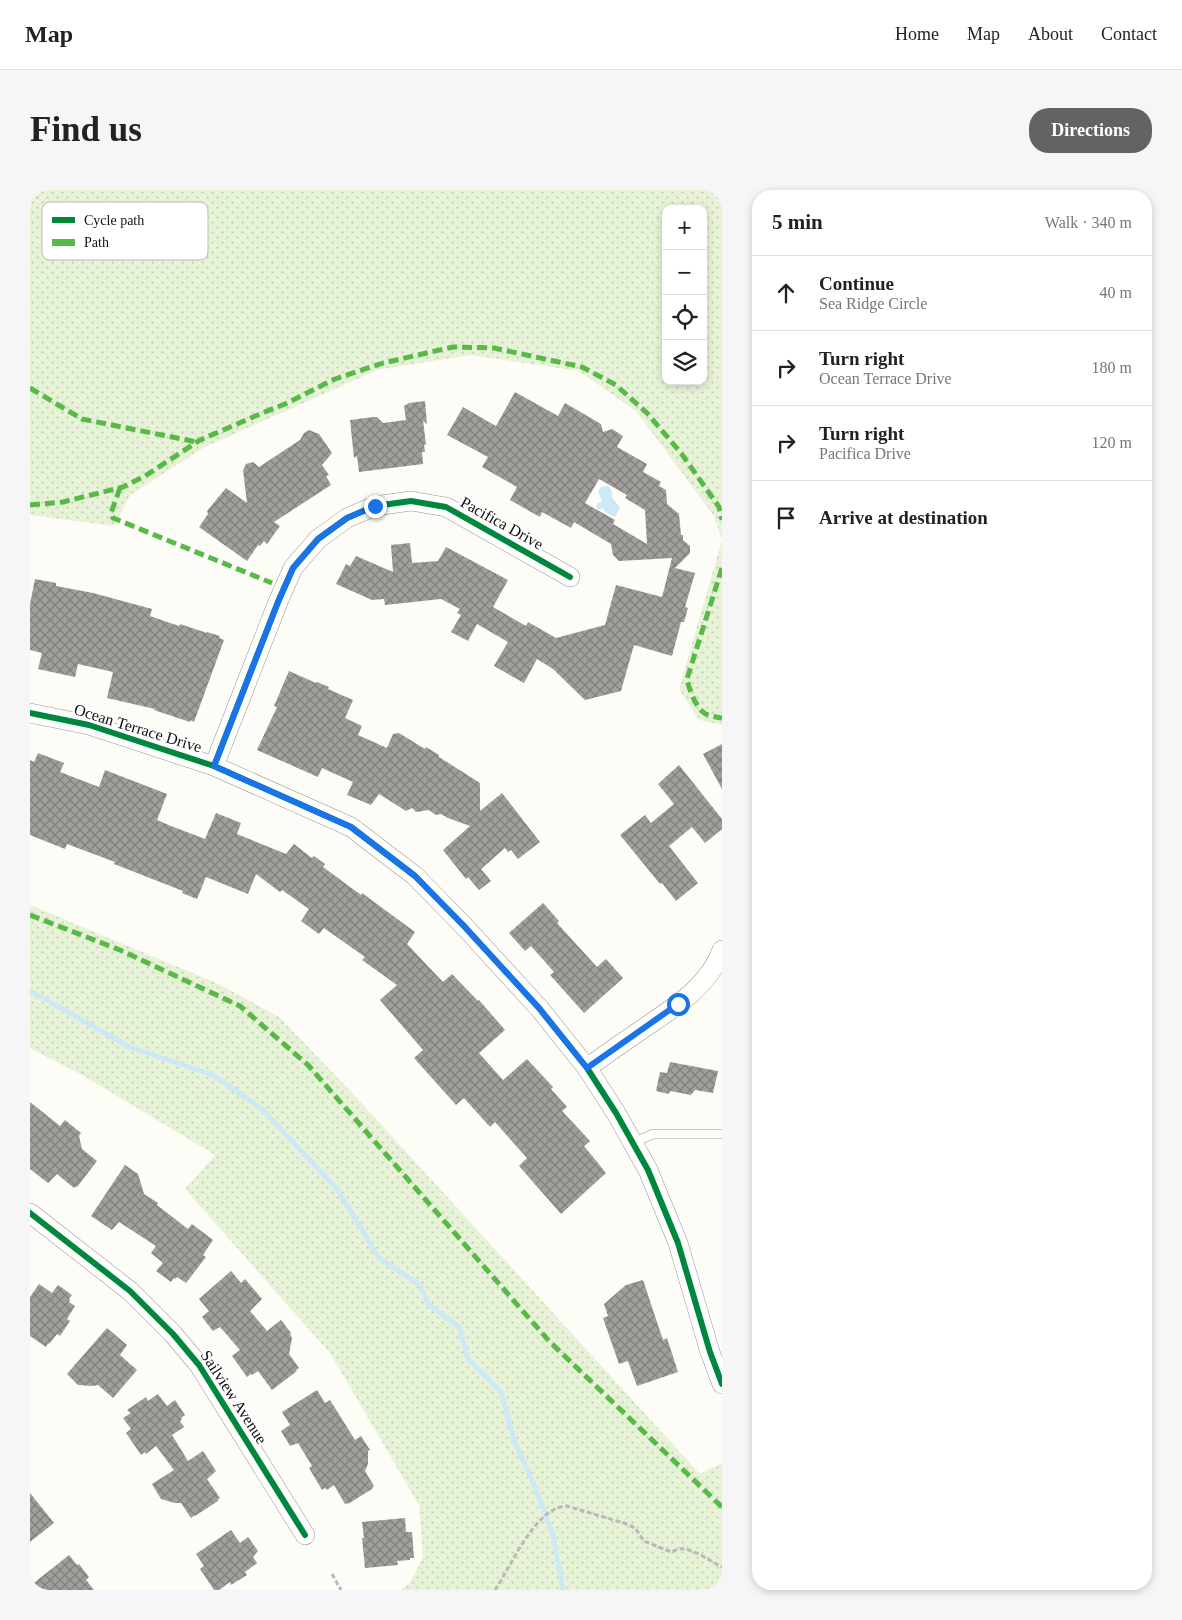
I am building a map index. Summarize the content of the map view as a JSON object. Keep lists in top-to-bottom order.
{
  "streets": {
    "street": ["Pacifica Drive", "Ocean Terrace Drive", "Sailview Avenue"]
  },
  "crossings": [
    ["Pacifica Drive", "Ocean Terrace Drive"]
  ],
  "legend": ["Cycle path", "Path"],
  "page": {
    "header": "Map",
    "nav": [
      "Home",
      "Map",
      "About",
      "Contact"
    ],
    "buttons": "Directions",
    "title": "Find us",
    "heading": ["5 min", "Walk · 340 m"],
    "map_buttons": ["+", "−"],
    "list": [
      ["Continue", "Sea Ridge Circle", "40 m"],
      ["Turn right", "Ocean Terrace Drive", "180 m"],
      ["Turn right", "Pacifica Drive", "120 m"],
      "Arrive at destination"
    ]
  }
}
